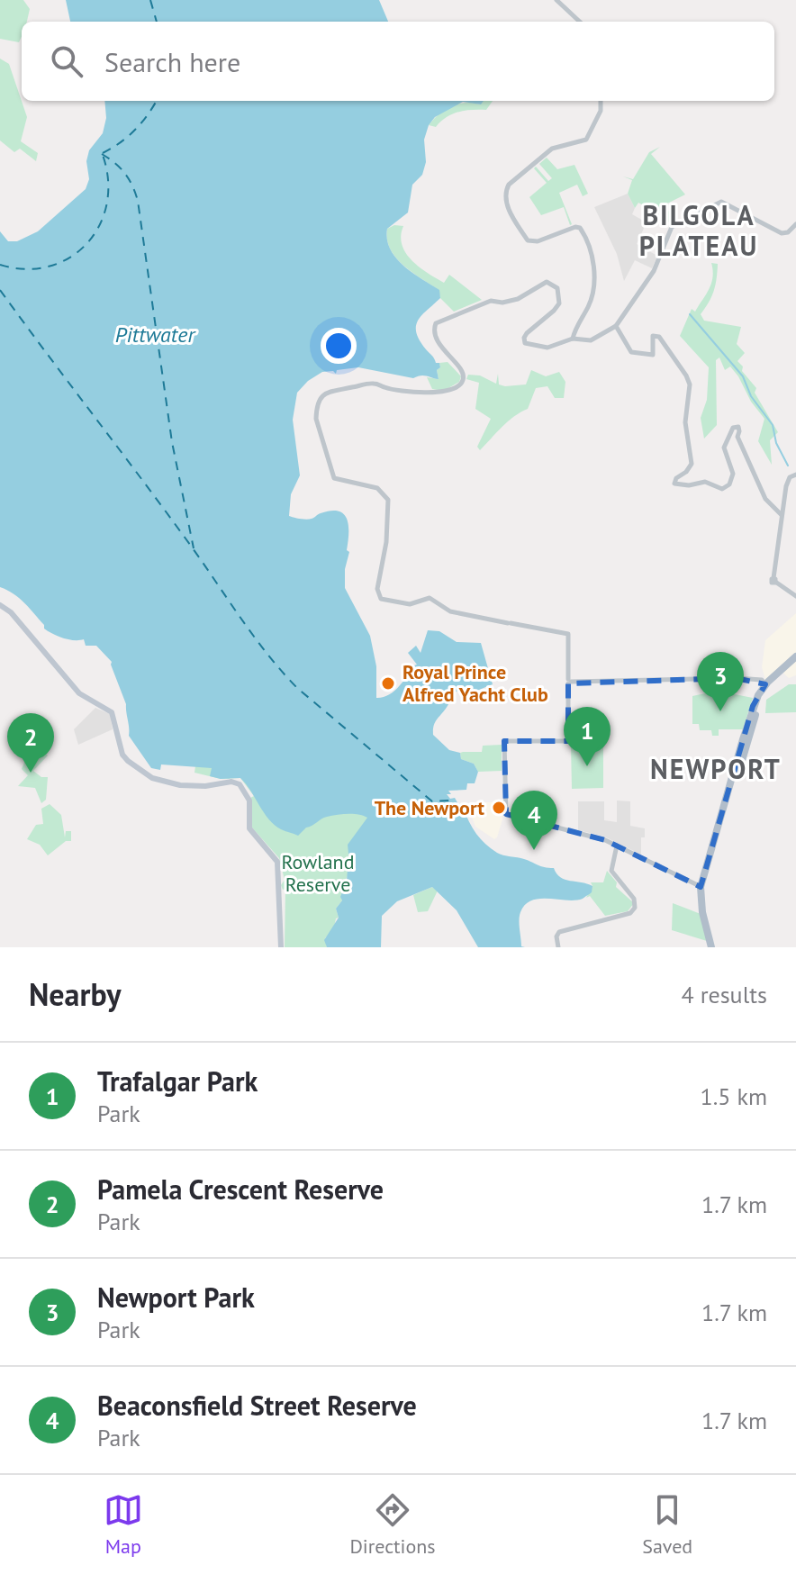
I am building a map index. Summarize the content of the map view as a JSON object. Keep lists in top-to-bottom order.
{
  "districts": ["BILGOLA PLATEAU", "NEWPORT"],
  "water": ["Pittwater"],
  "parks": ["Rowland Reserve"],
  "places": ["Royal Prince Alfred Yacht Club", "The Newport"],
  "page": {
    "search": "Search here",
    "pins": [
      "3",
      "1",
      "2",
      "4"
    ],
    "heading": ["Nearby", "4 results"],
    "list": [
      {
        "mark": "1",
        "name": "Trafalgar Park",
        "note": "Park",
        "value": "1.5 km"
      },
      {
        "mark": "2",
        "name": "Pamela Crescent Reserve",
        "note": "Park",
        "value": "1.7 km"
      },
      {
        "mark": "3",
        "name": "Newport Park",
        "note": "Park",
        "value": "1.7 km"
      },
      {
        "mark": "4",
        "name": "Beaconsfield Street Reserve",
        "note": "Park",
        "value": "1.7 km"
      }
    ],
    "nav": ["Map", "Directions", "Saved"]
  }
}
